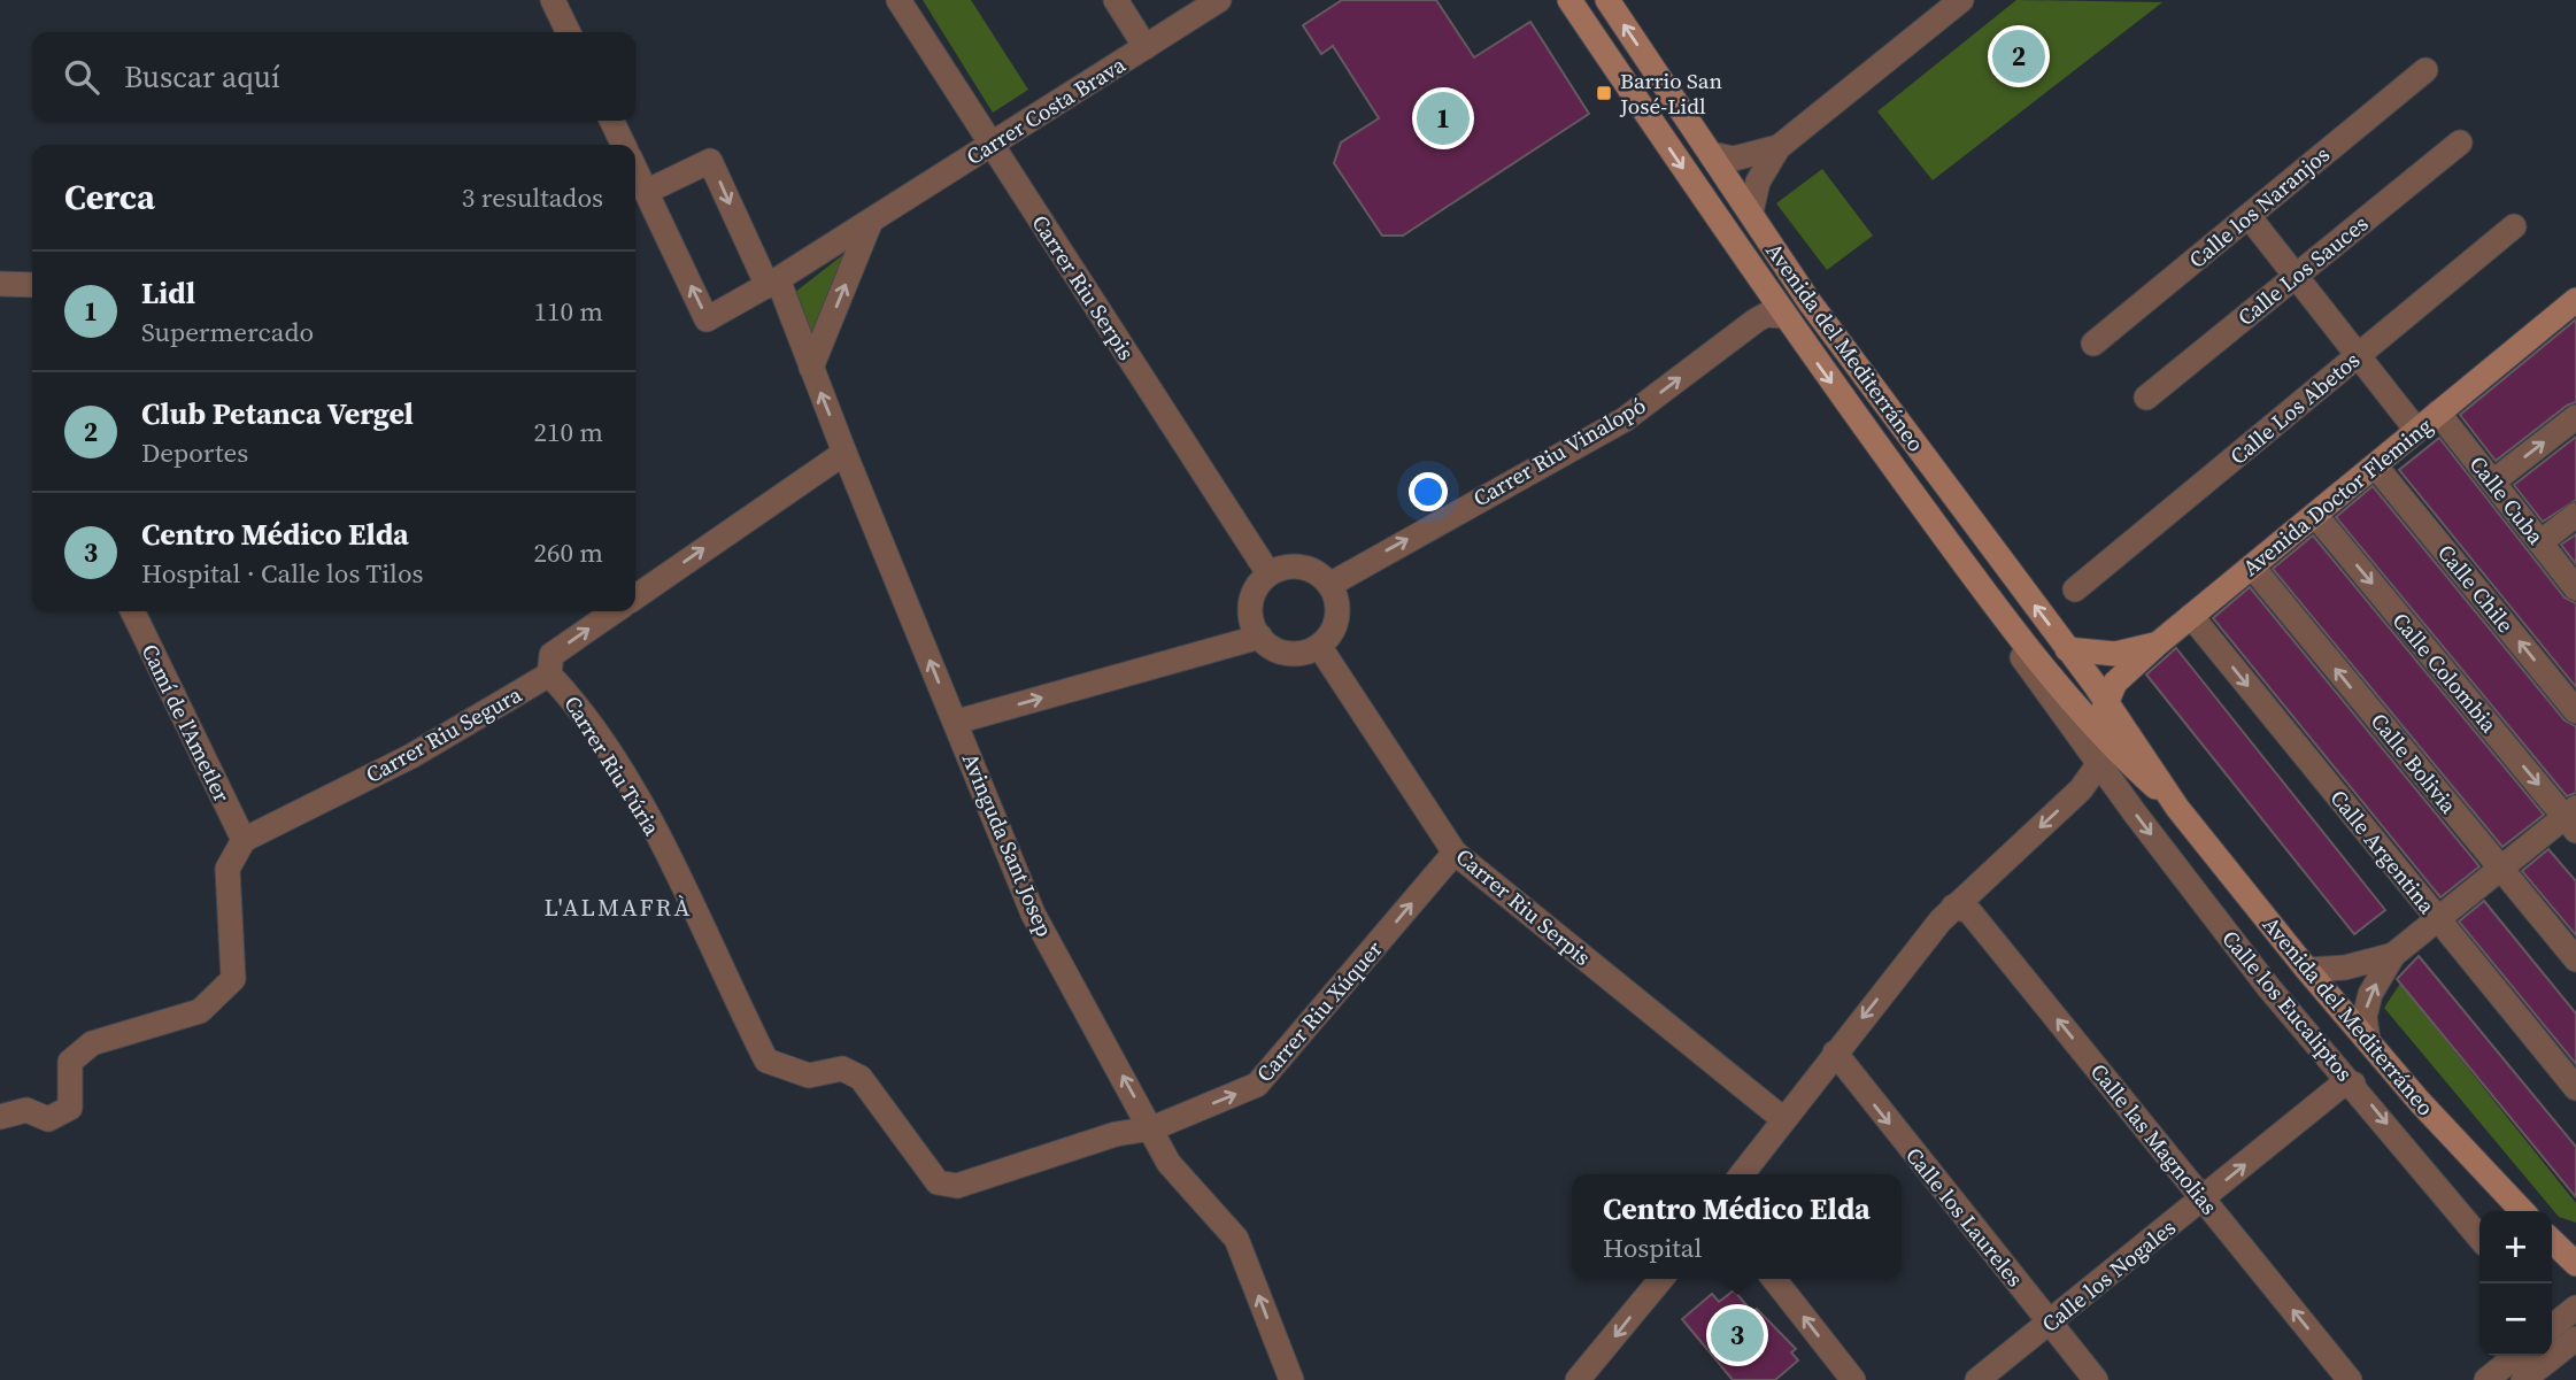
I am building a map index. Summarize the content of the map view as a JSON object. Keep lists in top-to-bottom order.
{
  "streets": {
    "street": [
      "Carrer Costa Brava",
      "Calle los Naranjos",
      "Calle Los Sauces",
      "Carrer Riu Serpis",
      "Avenida del Mediterráneo",
      "Calle Los Abetos",
      "Carrer Riu Vinalopó",
      "Avenida Doctor Fleming",
      "Calle Cuba",
      "Calle Chile",
      "Calle Colombia",
      "Camí de l'Ametler",
      "Carrer Riu Segura",
      "Calle Bolivia",
      "Carrer Riu Túria",
      "Avinguda Sant Josep",
      "Calle Argentina",
      "Calle los Eucaliptos",
      "Carrer Riu Xúquer",
      "Calle las Magnolias",
      "Calle los Laureles",
      "Calle los Nogales"
    ]
  },
  "crossings": [
    ["Carrer Costa Brava", "Carrer Riu Serpis"],
    ["Carrer Costa Brava", "Avinguda Sant Josep"],
    ["Carrer Riu Serpis", "Carrer Riu Vinalopó"],
    ["Carrer Riu Serpis", "Carrer Riu Xúquer"],
    ["Avenida del Mediterráneo", "Carrer Riu Vinalopó"],
    ["Avenida del Mediterráneo", "Avenida Doctor Fleming"],
    ["Avenida del Mediterráneo", "Calle los Eucaliptos"],
    ["Avenida Doctor Fleming", "Calle Cuba"],
    ["Avenida Doctor Fleming", "Calle Chile"],
    ["Avenida Doctor Fleming", "Calle Colombia"],
    ["Avenida Doctor Fleming", "Calle Bolivia"],
    ["Avenida Doctor Fleming", "Calle Argentina"],
    ["Camí de l'Ametler", "Carrer Riu Segura"],
    ["Carrer Riu Segura", "Carrer Riu Túria"],
    ["Carrer Riu Túria", "Avinguda Sant Josep"],
    ["Carrer Riu Túria", "Carrer Riu Xúquer"],
    ["Avinguda Sant Josep", "Carrer Riu Xúquer"],
    ["Calle los Eucaliptos", "Calle los Nogales"],
    ["Calle las Magnolias", "Calle los Nogales"],
    ["Calle los Laureles", "Calle los Nogales"]
  ],
  "one_way": [
    "Carrer Riu Vinalopó",
    "Calle Chile",
    "Calle Colombia",
    "Calle Bolivia",
    "Calle Argentina",
    "Calle los Eucaliptos",
    "Carrer Riu Xúquer",
    "Calle las Magnolias",
    "Calle los Nogales"
  ],
  "districts": ["L'ALMAFRÀ"],
  "places": {
    "transit": ["Barrio San José-Lidl"]
  },
  "page": {
    "pins": ["2", "1", "3"],
    "search": "Buscar aquí",
    "heading": ["Cerca", "3 resultados"],
    "list": [
      {
        "mark": "1",
        "name": "Lidl",
        "note": "Supermercado",
        "value": "110 m"
      },
      {
        "mark": "2",
        "name": "Club Petanca Vergel",
        "note": "Deportes",
        "value": "210 m"
      },
      {
        "mark": "3",
        "name": "Centro Médico Elda",
        "note": "Hospital · Calle los Tilos",
        "value": "260 m"
      }
    ],
    "popup": ["Centro Médico Elda", "Hospital"],
    "map_buttons": ["+", "−"]
  }
}
